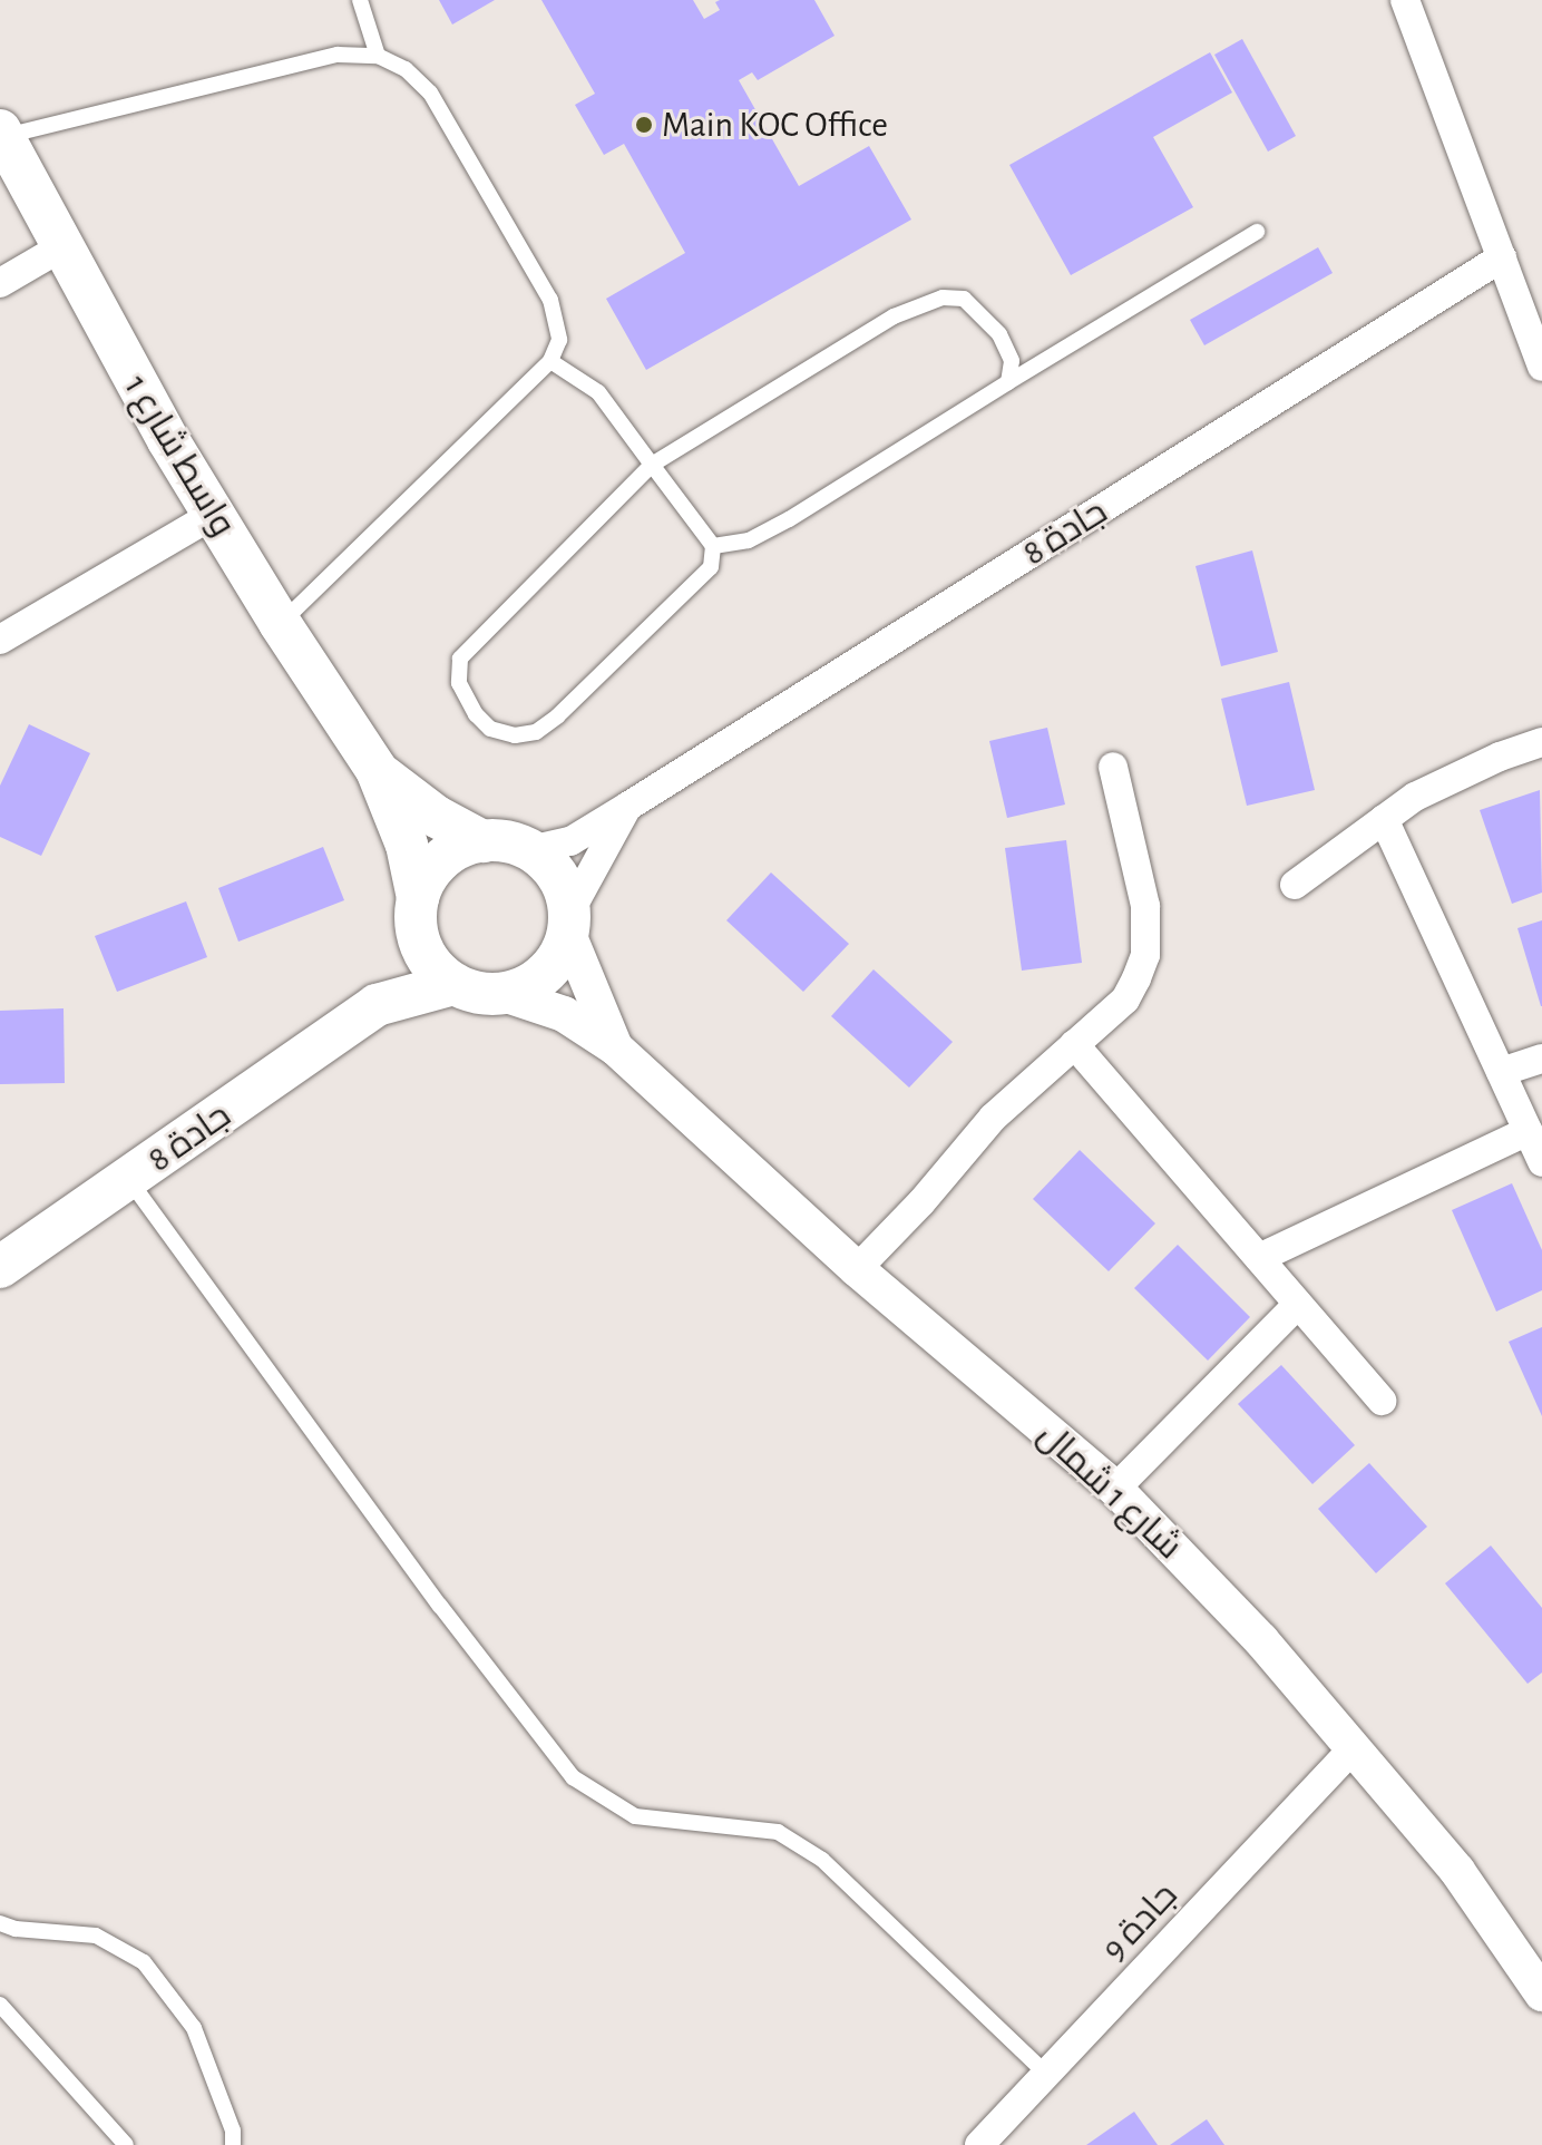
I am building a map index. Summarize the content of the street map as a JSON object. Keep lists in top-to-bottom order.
{
  "streets": {
    "main road": ["واسط شارع 1", "جادة 8"],
    "street": ["شارع 1 شمال", "جادة 9"]
  },
  "crossings": [
    ["واسط شارع 1", "جادة 8"],
    ["واسط شارع 1", "شارع 1 شمال"],
    ["جادة 8", "شارع 1 شمال"],
    ["شارع 1 شمال", "جادة 9"]
  ],
  "places": ["Main KOC Office"]
}
